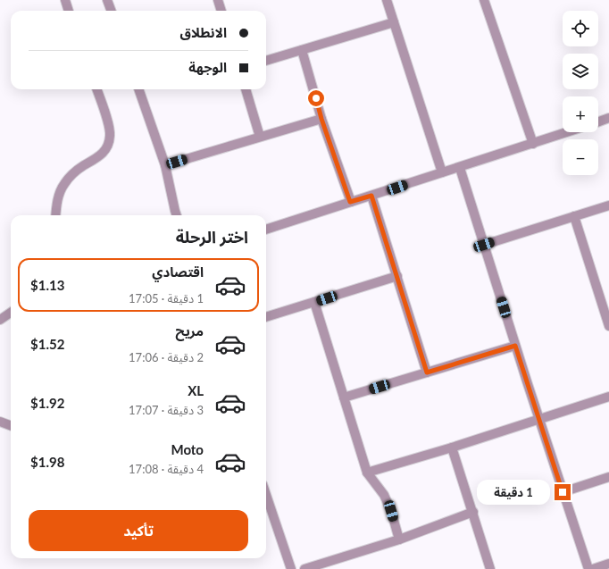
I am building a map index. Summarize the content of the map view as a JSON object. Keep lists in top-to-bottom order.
{
  "page": {
    "map_buttons": ["+", "−"],
    "banner": ["الانطلاق", "الوجهة"],
    "heading": "اختر الرحلة",
    "list": [
      {
        "name": "اقتصادي",
        "note": "1 دقيقة · 17:05",
        "value": "$1.13"
      },
      {
        "name": "مريح",
        "note": "2 دقيقة · 17:06",
        "value": "$1.52"
      },
      {
        "name": "XL",
        "note": "3 دقيقة · 17:07",
        "value": "$1.92"
      },
      {
        "name": "Moto",
        "note": "4 دقيقة · 17:08",
        "value": "$1.98"
      }
    ],
    "bubble": "1 دقيقة",
    "buttons": "تأكيد"
  }
}
